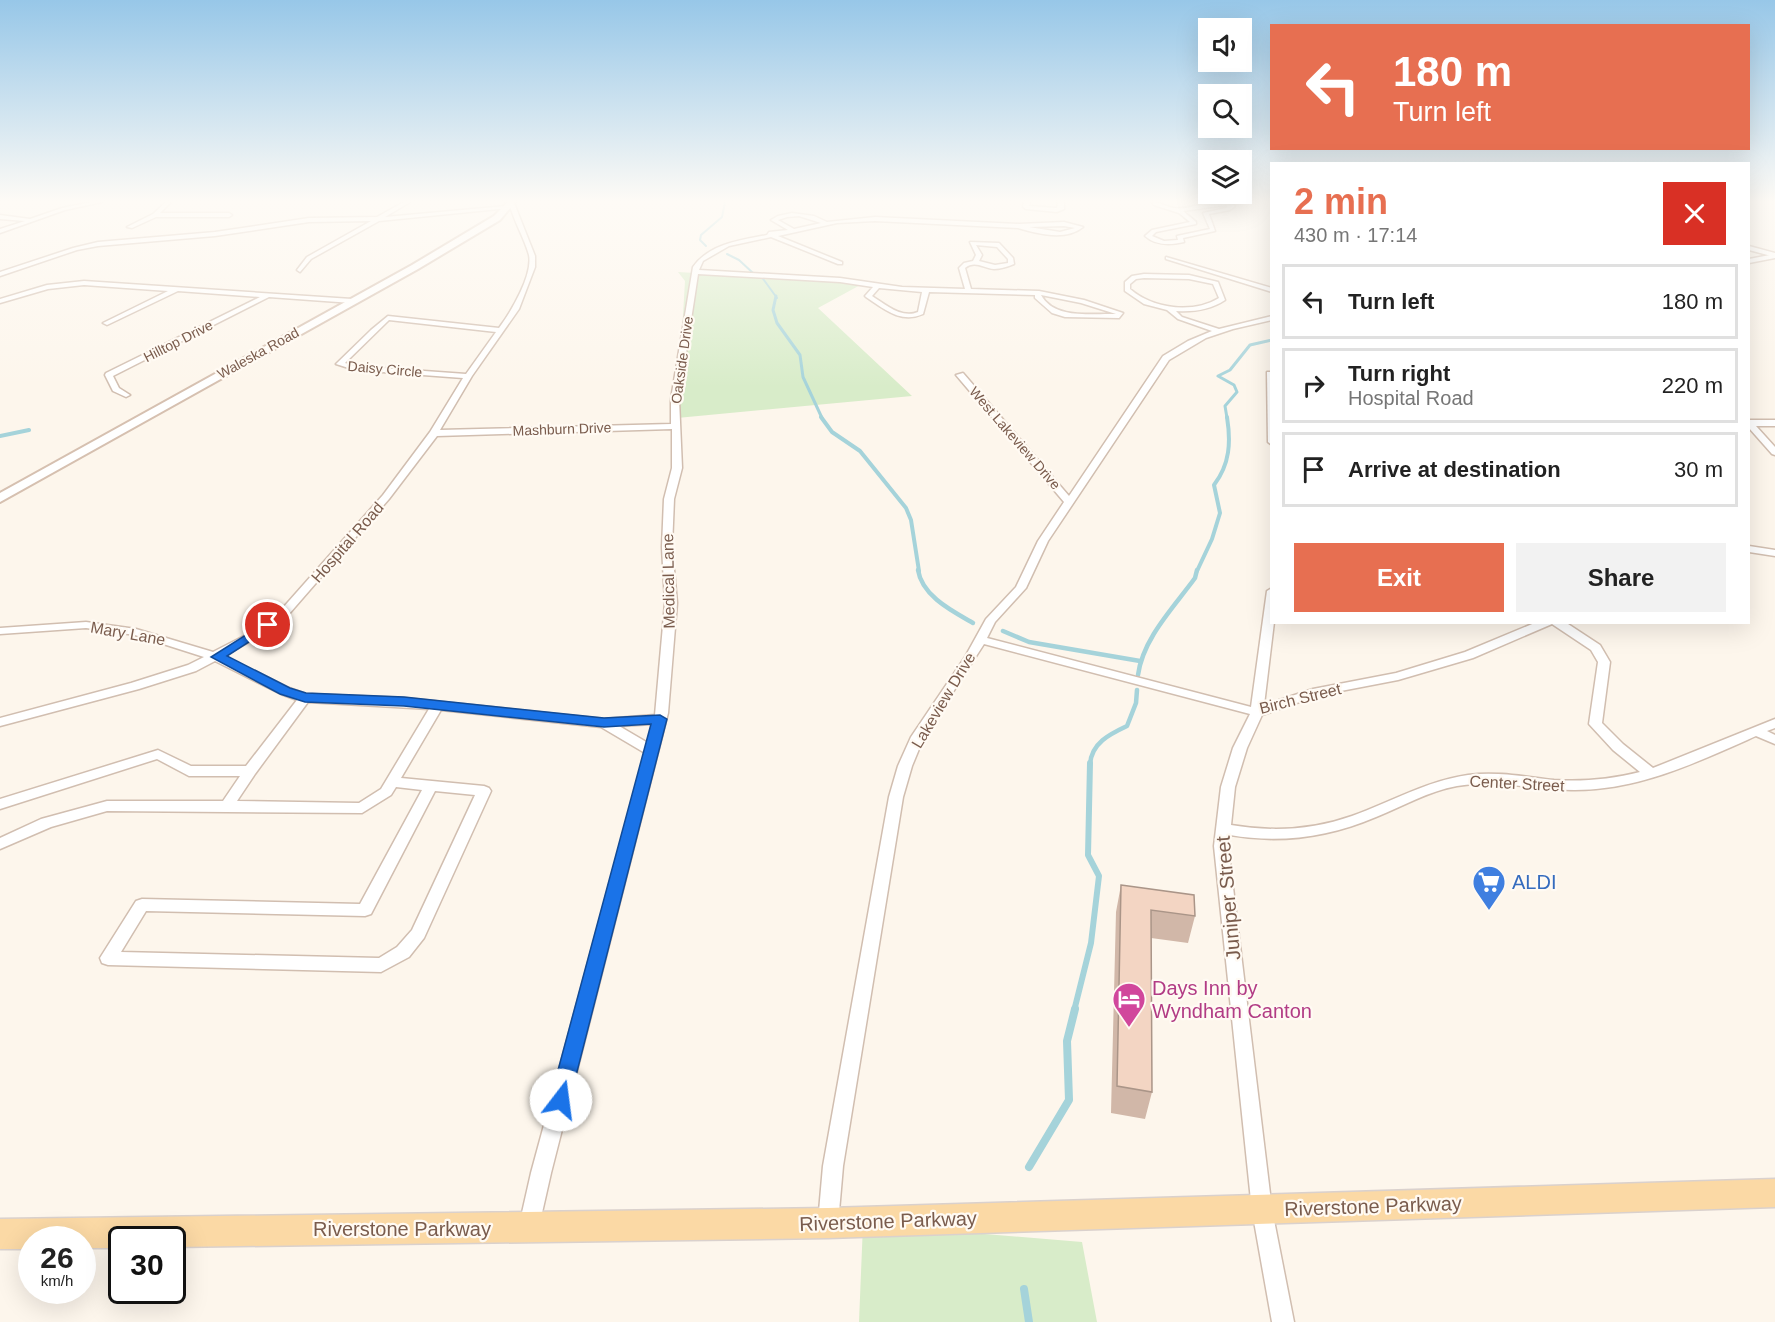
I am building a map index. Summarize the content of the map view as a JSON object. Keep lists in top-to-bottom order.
{
  "streets": {
    "main road": ["Waleska Road", "Riverstone Parkway"],
    "street": [
      "Hilltop Drive",
      "Oakside Drive",
      "Daisy Circle",
      "Mashburn Drive",
      "West Lakeview Drive",
      "Hospital Road",
      "Medical Lane",
      "Mary Lane",
      "Birch Street",
      "Lakeview Drive",
      "Center Street",
      "Juniper Street"
    ]
  },
  "crossings": [
    ["Oakside Drive", "Mashburn Drive"],
    ["Oakside Drive", "Medical Lane"],
    ["Daisy Circle", "Hospital Road"],
    ["Mashburn Drive", "Hospital Road"],
    ["Mashburn Drive", "Medical Lane"],
    ["West Lakeview Drive", "Lakeview Drive"],
    ["Hospital Road", "Mary Lane"],
    ["Medical Lane", "Riverstone Parkway"],
    ["Birch Street", "Lakeview Drive"],
    ["Birch Street", "Juniper Street"],
    ["Lakeview Drive", "Riverstone Parkway"],
    ["Center Street", "Juniper Street"],
    ["Juniper Street", "Riverstone Parkway"]
  ],
  "places": {
    "supermarket": ["ALDI"],
    "hotel": ["Days Inn by Wyndham Canton"]
  },
  "page": {
    "turn": ["180 m", "Turn left"],
    "heading": ["2 min", "430 m · 17:14"],
    "list": [
      {
        "name": "Turn left",
        "value": "180 m"
      },
      {
        "name": "Turn right",
        "note": "Hospital Road",
        "value": "220 m"
      },
      {
        "name": "Arrive at destination",
        "value": "30 m"
      }
    ],
    "buttons": ["Exit", "Share"],
    "speed": "26 km/h",
    "limit": "30"
  }
}
